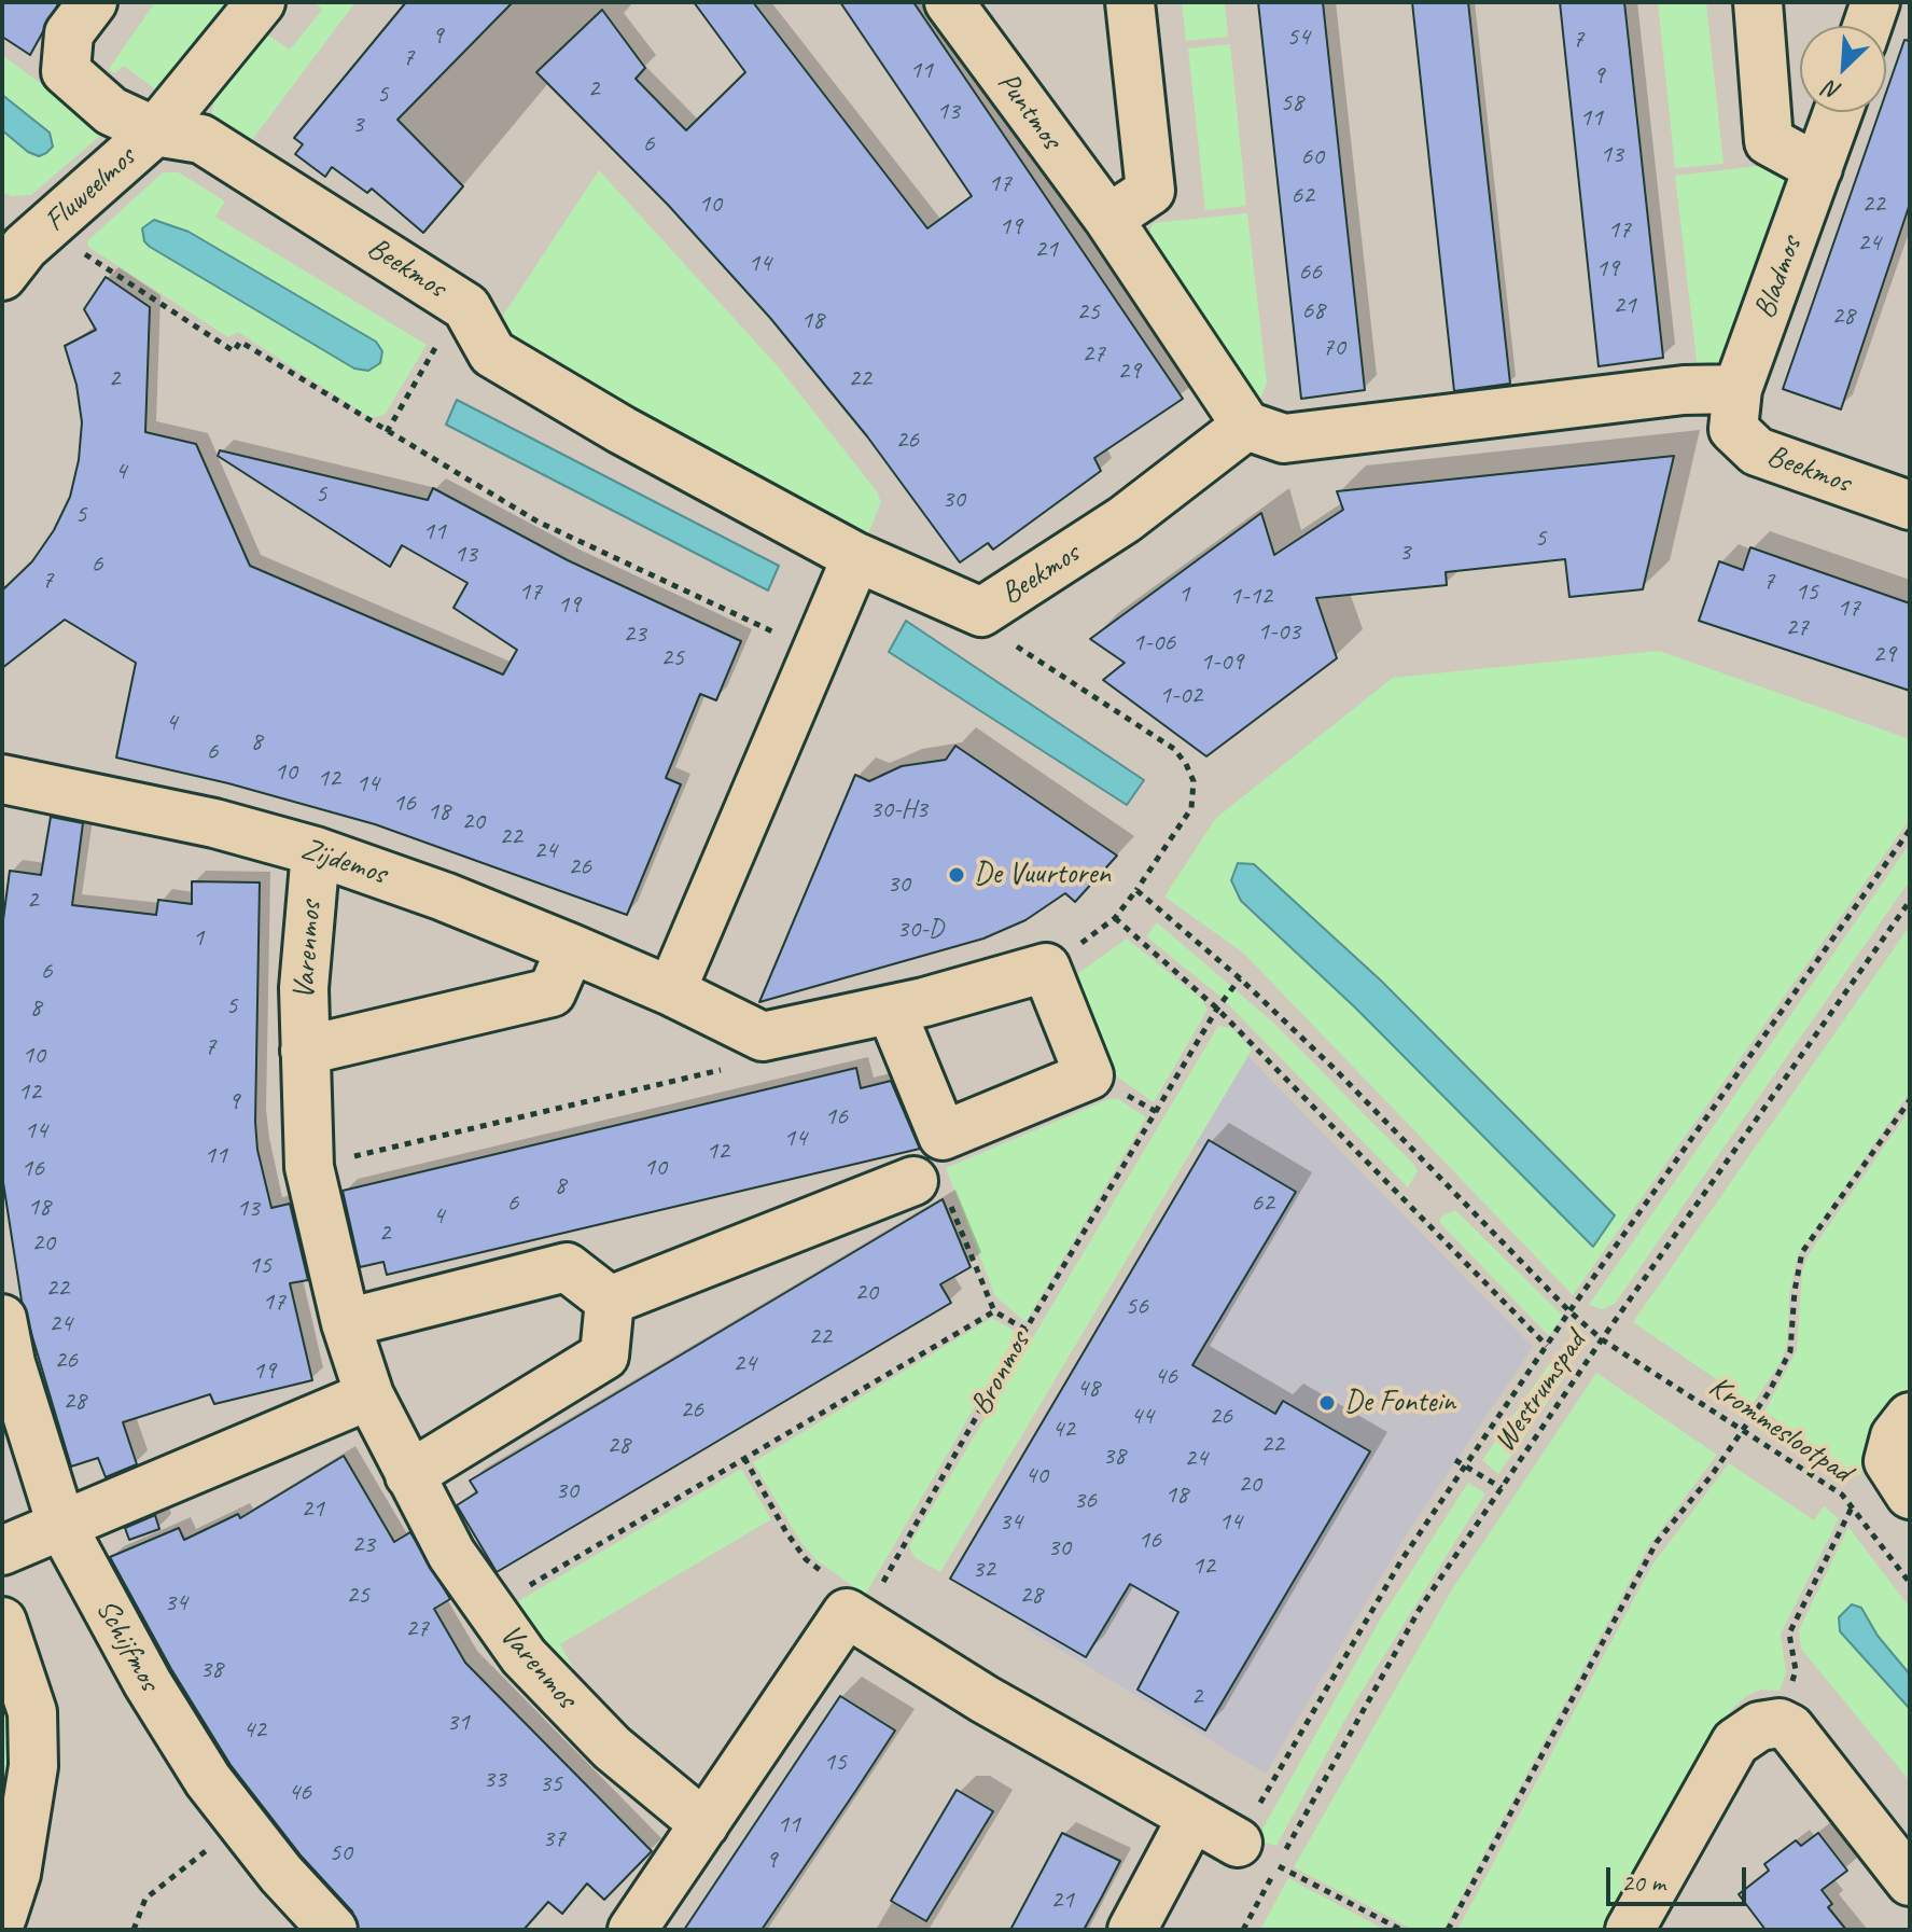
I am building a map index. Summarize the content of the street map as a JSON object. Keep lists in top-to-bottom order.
{
  "streets": {
    "street": [
      "Puntmos",
      "Fluweelmos",
      "Beekmos",
      "Bladmos",
      "Zijdemos",
      "Varenmos",
      "Schijfmos"
    ],
    "path": ["Bronmos", "Westrumspad", "Krommeslootpad"]
  },
  "crossings": [
    ["Puntmos", "Beekmos"],
    ["Fluweelmos", "Beekmos"],
    ["Beekmos", "Bladmos"],
    ["Zijdemos", "Varenmos"],
    ["Westrumspad", "Krommeslootpad"]
  ],
  "places": ["De Vuurtoren", "De Fontein"],
  "house_numbers": [
    "9",
    "54",
    "7",
    "7",
    "11",
    "9",
    "2",
    "5",
    "58",
    "13",
    "11",
    "3",
    "6",
    "13",
    "60",
    "17",
    "62",
    "10",
    "22",
    "19",
    "17",
    "24",
    "21",
    "14",
    "19",
    "66",
    "21",
    "68",
    "25",
    "28",
    "18",
    "70",
    "27",
    "29",
    "2",
    "22",
    "26",
    "4",
    "5",
    "30",
    "5",
    "11",
    "5",
    "3",
    "13",
    "6",
    "7",
    "7",
    "17",
    "15",
    "1",
    "1-12",
    "19",
    "17",
    "27",
    "1-03",
    "23",
    "1-06",
    "29",
    "25",
    "1-09",
    "1-02",
    "4",
    "8",
    "6",
    "10",
    "12",
    "14",
    "16",
    "30-H3",
    "18",
    "20",
    "22",
    "24",
    "26",
    "30",
    "2",
    "30-D",
    "1",
    "6",
    "5",
    "8",
    "7",
    "10",
    "12",
    "9",
    "16",
    "14",
    "14",
    "12",
    "11",
    "10",
    "16",
    "8",
    "6",
    "62",
    "18",
    "13",
    "4",
    "2",
    "20",
    "15",
    "22",
    "20",
    "17",
    "56",
    "24",
    "22",
    "26",
    "24",
    "19",
    "46",
    "48",
    "28",
    "26",
    "44",
    "26",
    "42",
    "22",
    "28",
    "38",
    "24",
    "40",
    "20",
    "30",
    "18",
    "36",
    "21",
    "34",
    "14",
    "16",
    "23",
    "30",
    "12",
    "32",
    "25",
    "28",
    "34",
    "27",
    "38",
    "2",
    "31",
    "42",
    "15",
    "33",
    "35",
    "46",
    "11",
    "37",
    "50",
    "9",
    "21"
  ],
  "scale_bar": "20 m",
  "north": "bottom left"
}
